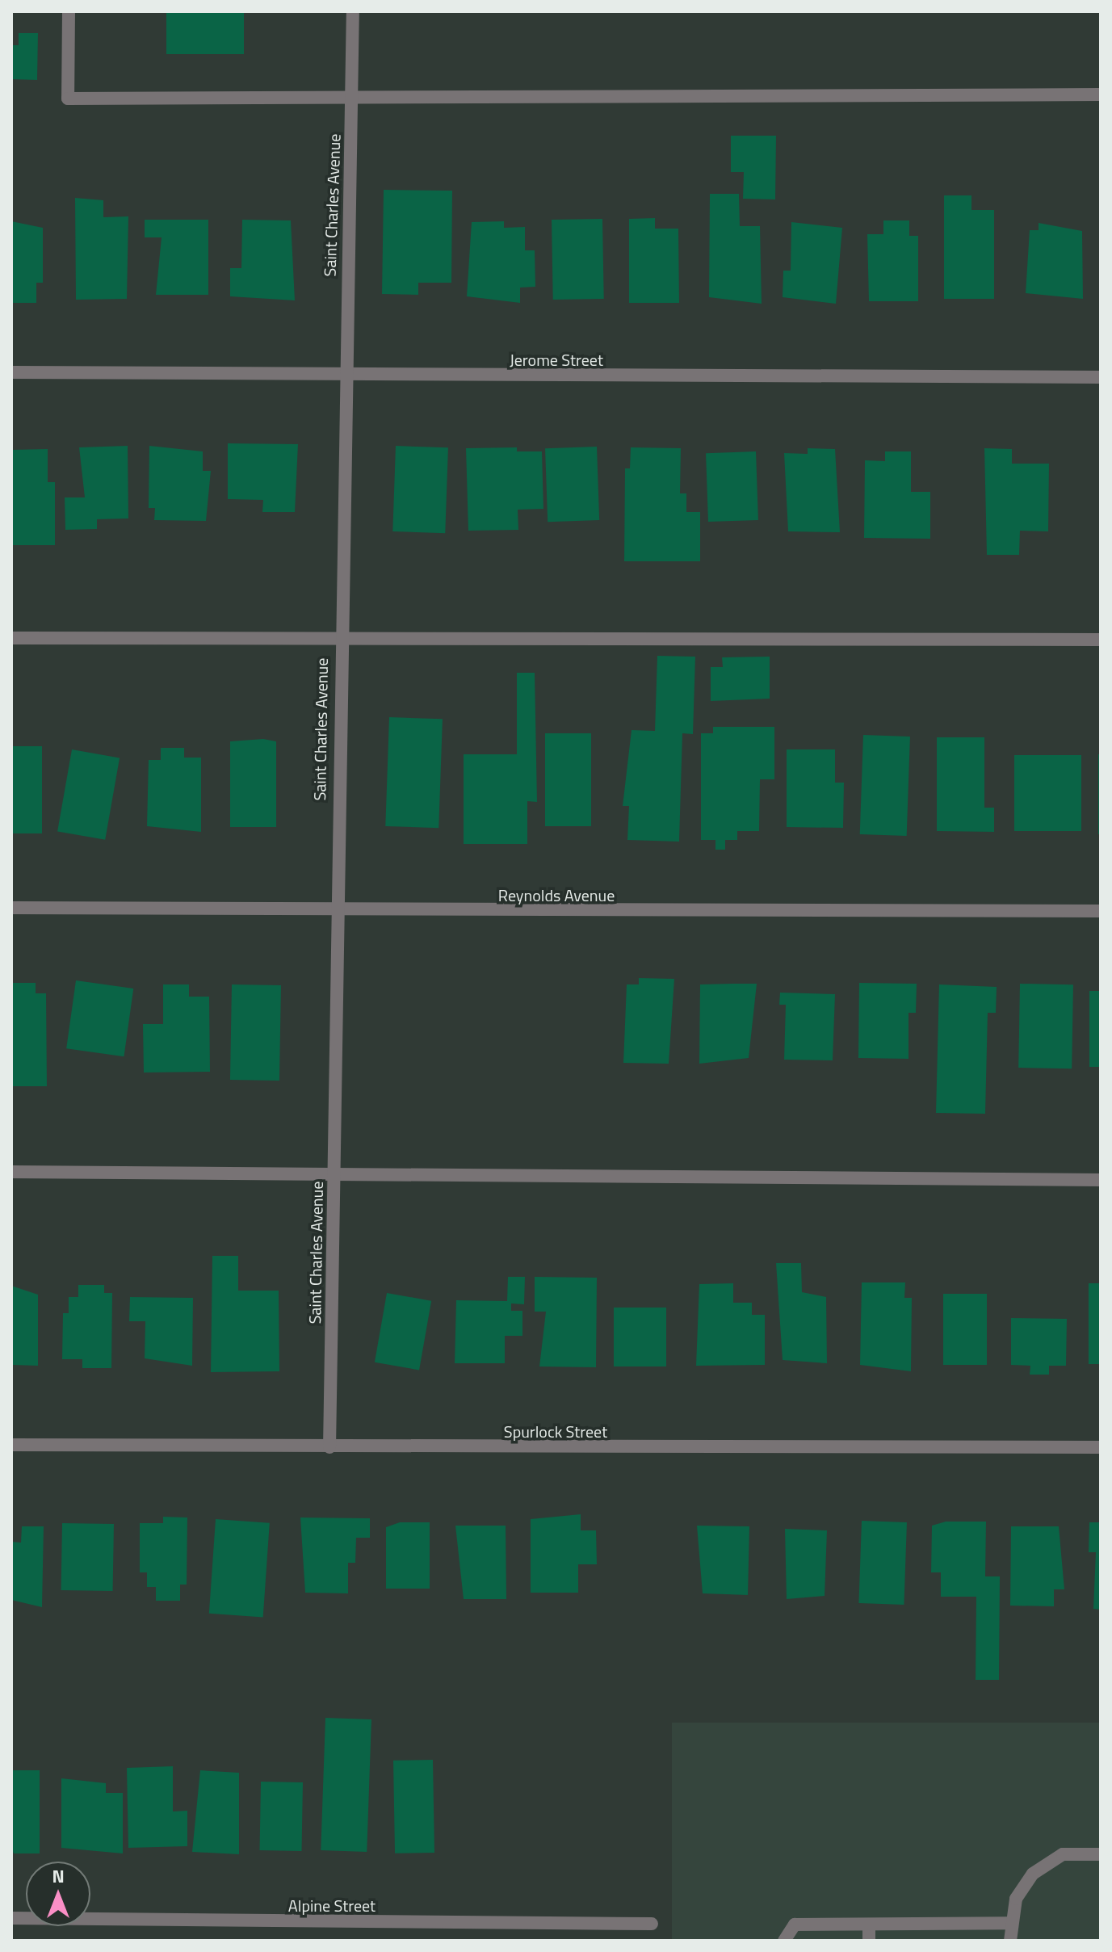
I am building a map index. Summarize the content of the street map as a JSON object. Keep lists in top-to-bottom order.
{
  "streets": {
    "street": [
      "Saint Charles Avenue",
      "Jerome Street",
      "Reynolds Avenue",
      "Spurlock Street",
      "Alpine Street"
    ]
  },
  "crossings": [
    ["Saint Charles Avenue", "Jerome Street"],
    ["Saint Charles Avenue", "Reynolds Avenue"],
    ["Saint Charles Avenue", "Spurlock Street"]
  ],
  "north": "top"
}
